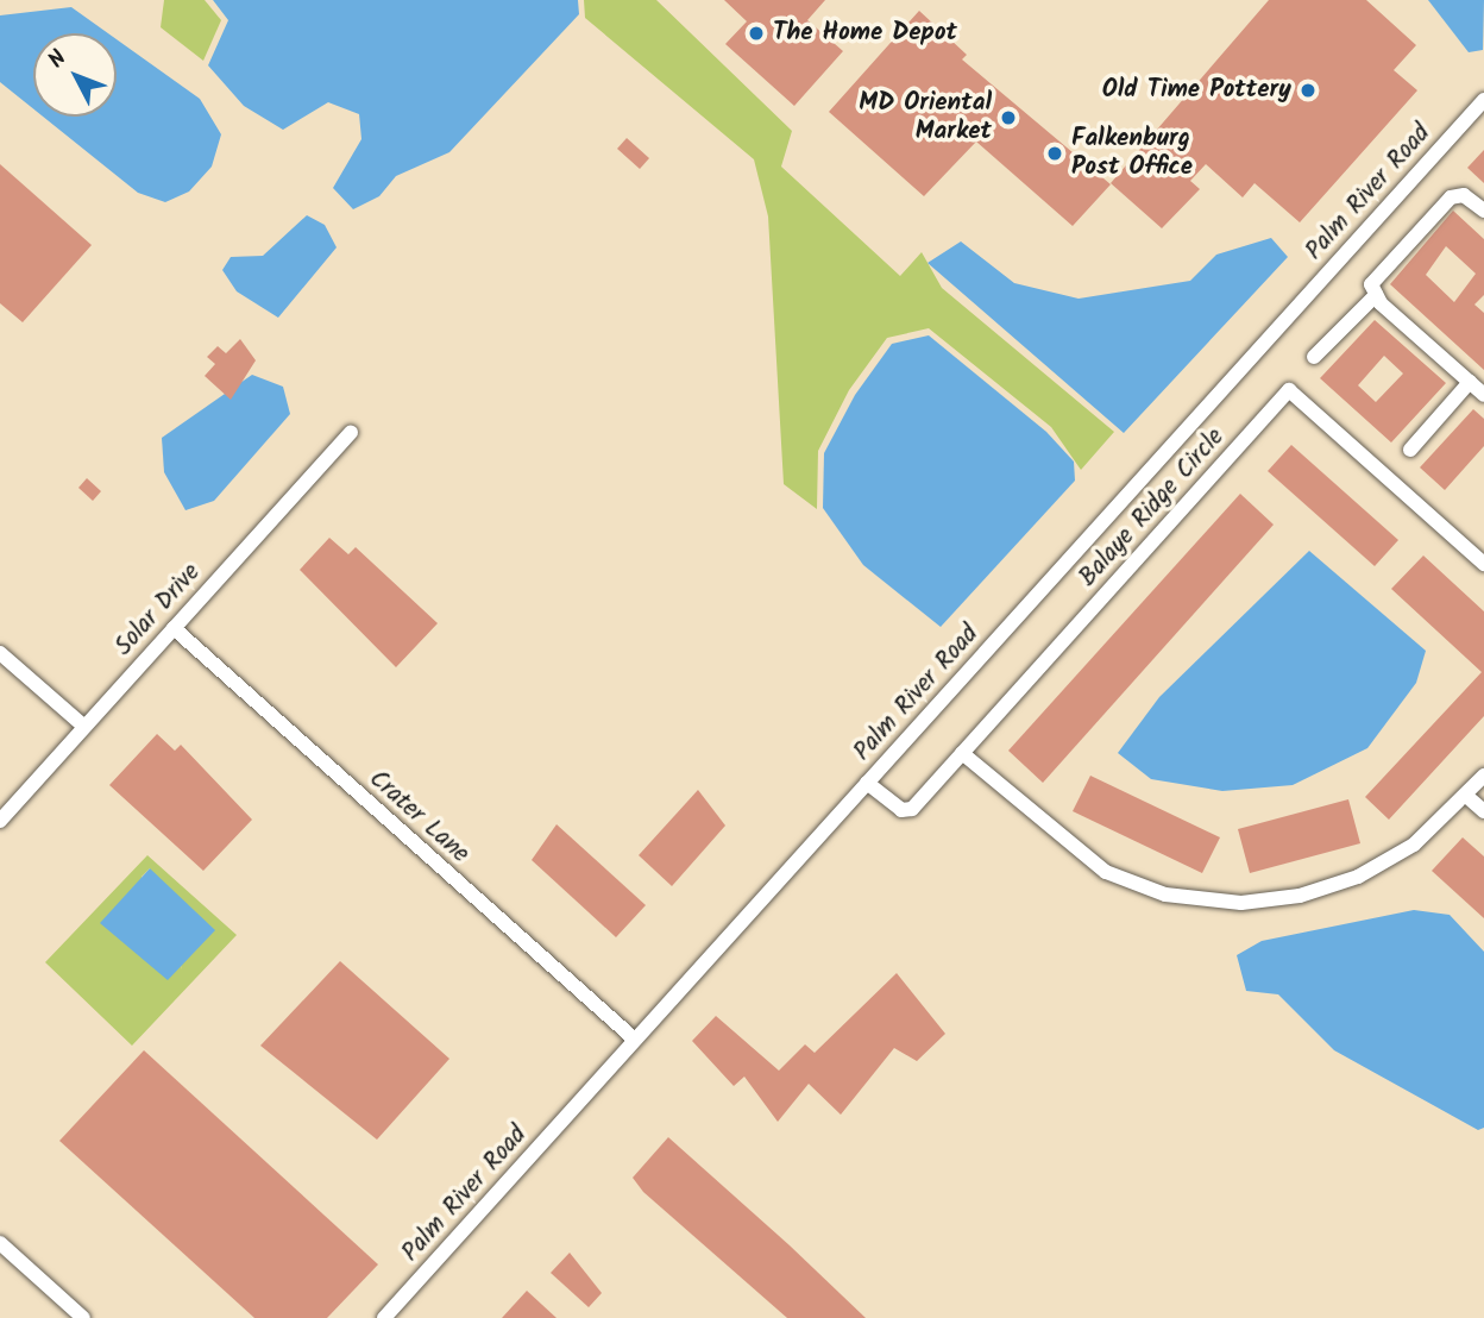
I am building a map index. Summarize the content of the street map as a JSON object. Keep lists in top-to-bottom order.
{
  "streets": {
    "street": [
      "Palm River Road",
      "Balaye Ridge Circle",
      "Solar Drive",
      "Crater Lane"
    ]
  },
  "crossings": [
    ["Palm River Road", "Balaye Ridge Circle"],
    ["Palm River Road", "Crater Lane"],
    ["Solar Drive", "Crater Lane"]
  ],
  "places": [
    "The Home Depot",
    "Old Time Pottery",
    "MD Oriental Market",
    "Falkenburg Post Office"
  ],
  "north": "top left"
}
